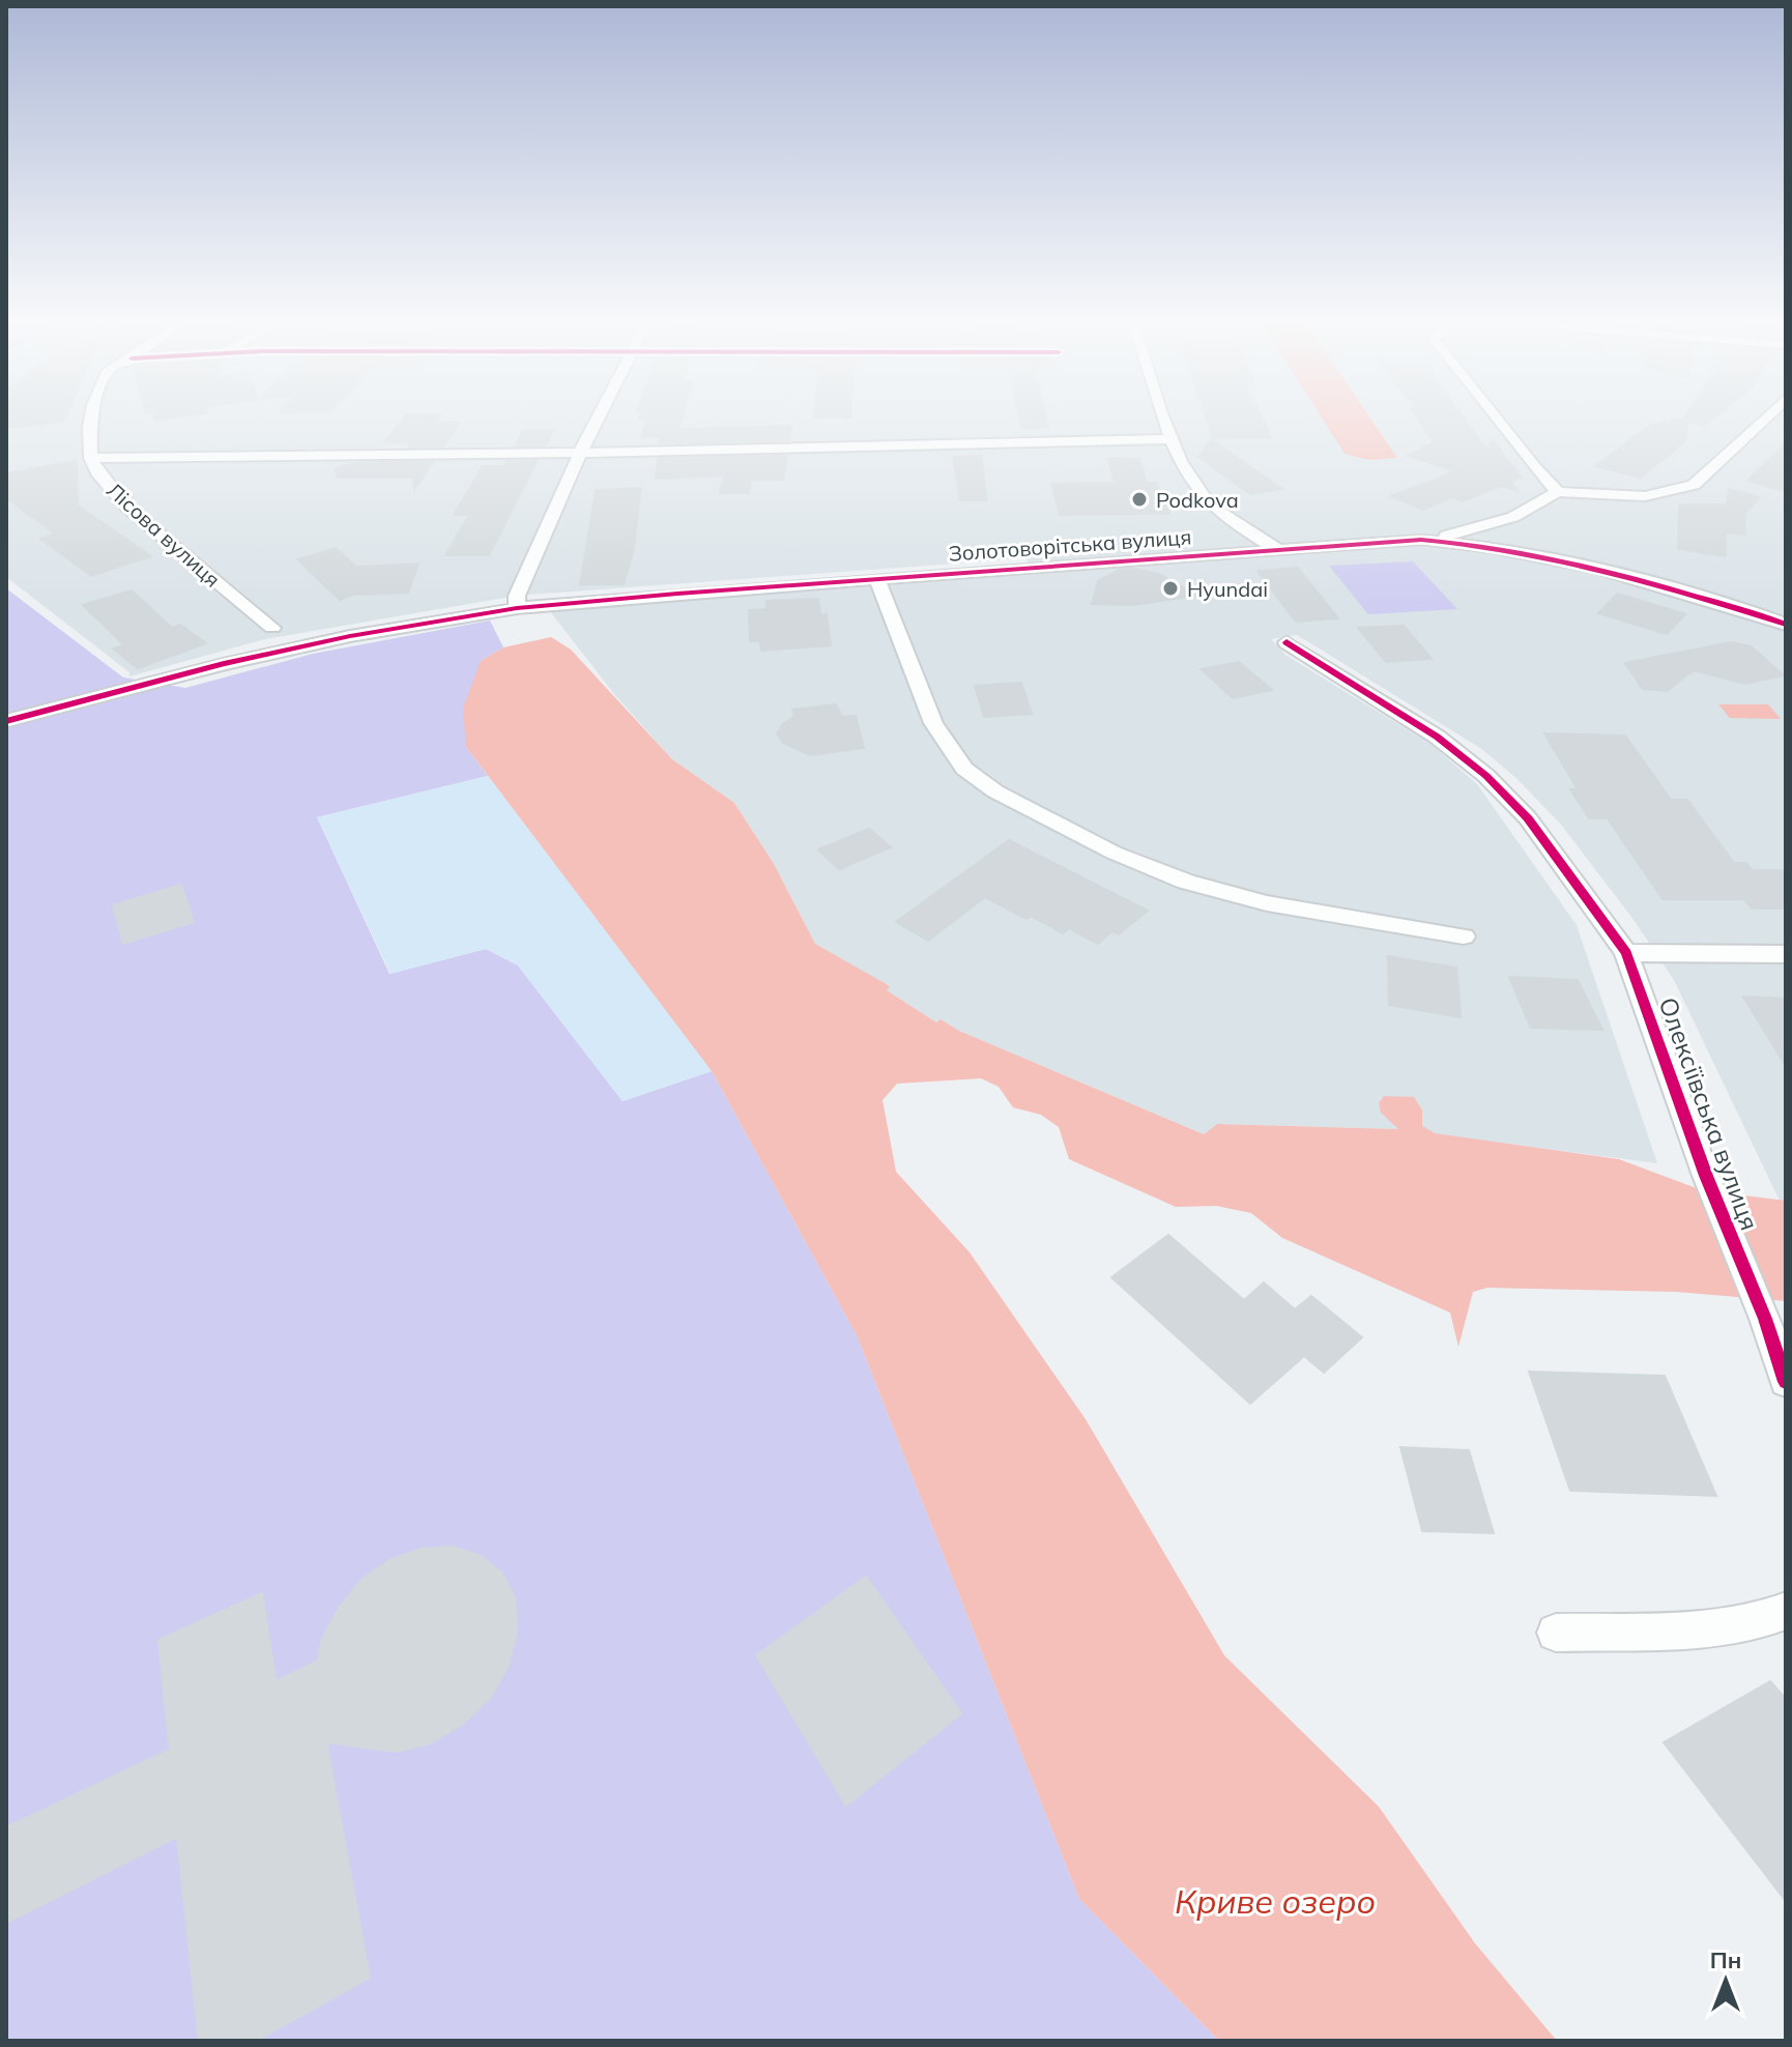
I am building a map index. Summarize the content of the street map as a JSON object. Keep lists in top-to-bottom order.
{
  "streets": {
    "street": ["Лісова вулиця", "Золотоворітська вулиця", "Олексіївська вулиця"]
  },
  "water": ["Криве озеро"],
  "places": ["Podkova", "Hyundai"],
  "north": "top"
}
